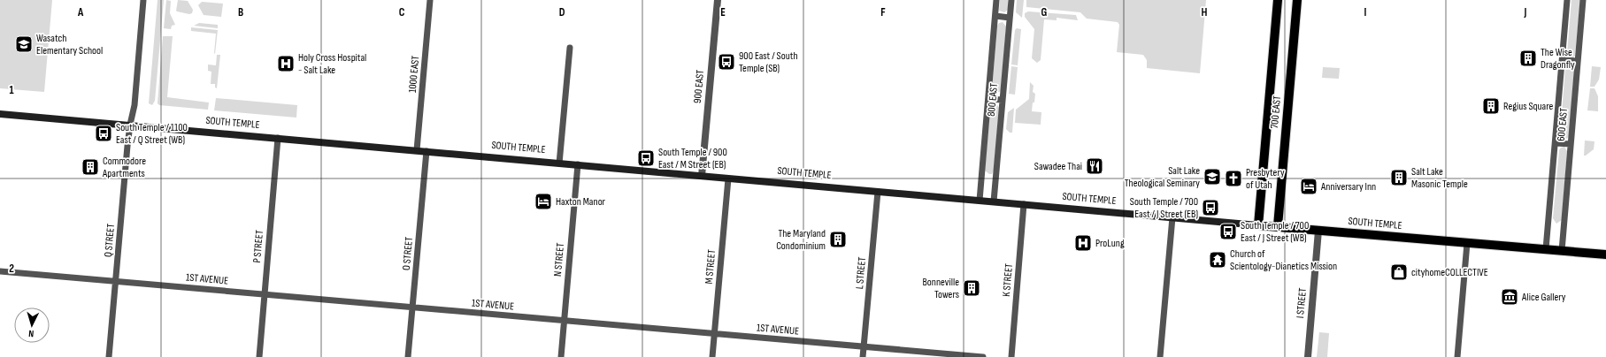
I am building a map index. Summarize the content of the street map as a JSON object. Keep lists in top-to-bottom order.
{
  "streets": {
    "main road": ["700 EAST", "SOUTH TEMPLE"],
    "street": [
      "1000 EAST",
      "900 EAST",
      "800 EAST",
      "600 EAST",
      "Q STREET",
      "P STREET",
      "O STREET",
      "N STREET",
      "M STREET",
      "L STREET",
      "1ST AVENUE",
      "K STREET",
      "I STREET"
    ]
  },
  "crossings": [
    ["1000 EAST", "SOUTH TEMPLE"],
    ["900 EAST", "SOUTH TEMPLE"],
    ["800 EAST", "SOUTH TEMPLE"],
    ["700 EAST", "SOUTH TEMPLE"],
    ["SOUTH TEMPLE", "600 EAST"],
    ["SOUTH TEMPLE", "Q STREET"],
    ["SOUTH TEMPLE", "P STREET"],
    ["SOUTH TEMPLE", "O STREET"],
    ["SOUTH TEMPLE", "N STREET"],
    ["SOUTH TEMPLE", "M STREET"],
    ["SOUTH TEMPLE", "L STREET"],
    ["SOUTH TEMPLE", "K STREET"],
    ["SOUTH TEMPLE", "I STREET"],
    ["Q STREET", "1ST AVENUE"],
    ["P STREET", "1ST AVENUE"],
    ["O STREET", "1ST AVENUE"],
    ["N STREET", "1ST AVENUE"],
    ["M STREET", "1ST AVENUE"],
    ["L STREET", "1ST AVENUE"]
  ],
  "places": {
    "school or university": ["Wasatch Elementary School", "Salt Lake Theological Seminary"],
    "building": [
      "The Wise Dragonfly",
      "Regius Square",
      "Commodore Apartments",
      "Salt Lake Masonic Temple",
      "The Maryland Condominium",
      "Bonneville Towers"
    ],
    "bus stop": [
      "900 East / South Temple (SB)",
      "South Temple / 1100 East / Q Street (WB)",
      "South Temple / 900 East / M Street (EB)",
      "South Temple / 700 East / J Street (EB)",
      "South Temple / 700 East / J Street (WB)"
    ],
    "hospital": ["Holy Cross Hospital - Salt Lake", "ProLung"],
    "restaurant": ["Sawadee Thai"],
    "church": ["Presbytery of Utah"],
    "hotel": ["Anniversary Inn", "Haxton Manor"],
    "temple": ["Church of Scientology-Dianetics Mission"],
    "shop": ["cityhomeCOLLECTIVE"],
    "museum": ["Alice Gallery"]
  },
  "north": "bottom",
  "grid": {
    "columns": [
      "A",
      "B",
      "C",
      "D",
      "E",
      "F",
      "G",
      "H",
      "I",
      "J"
    ],
    "rows": ["1", "2"]
  }
}
